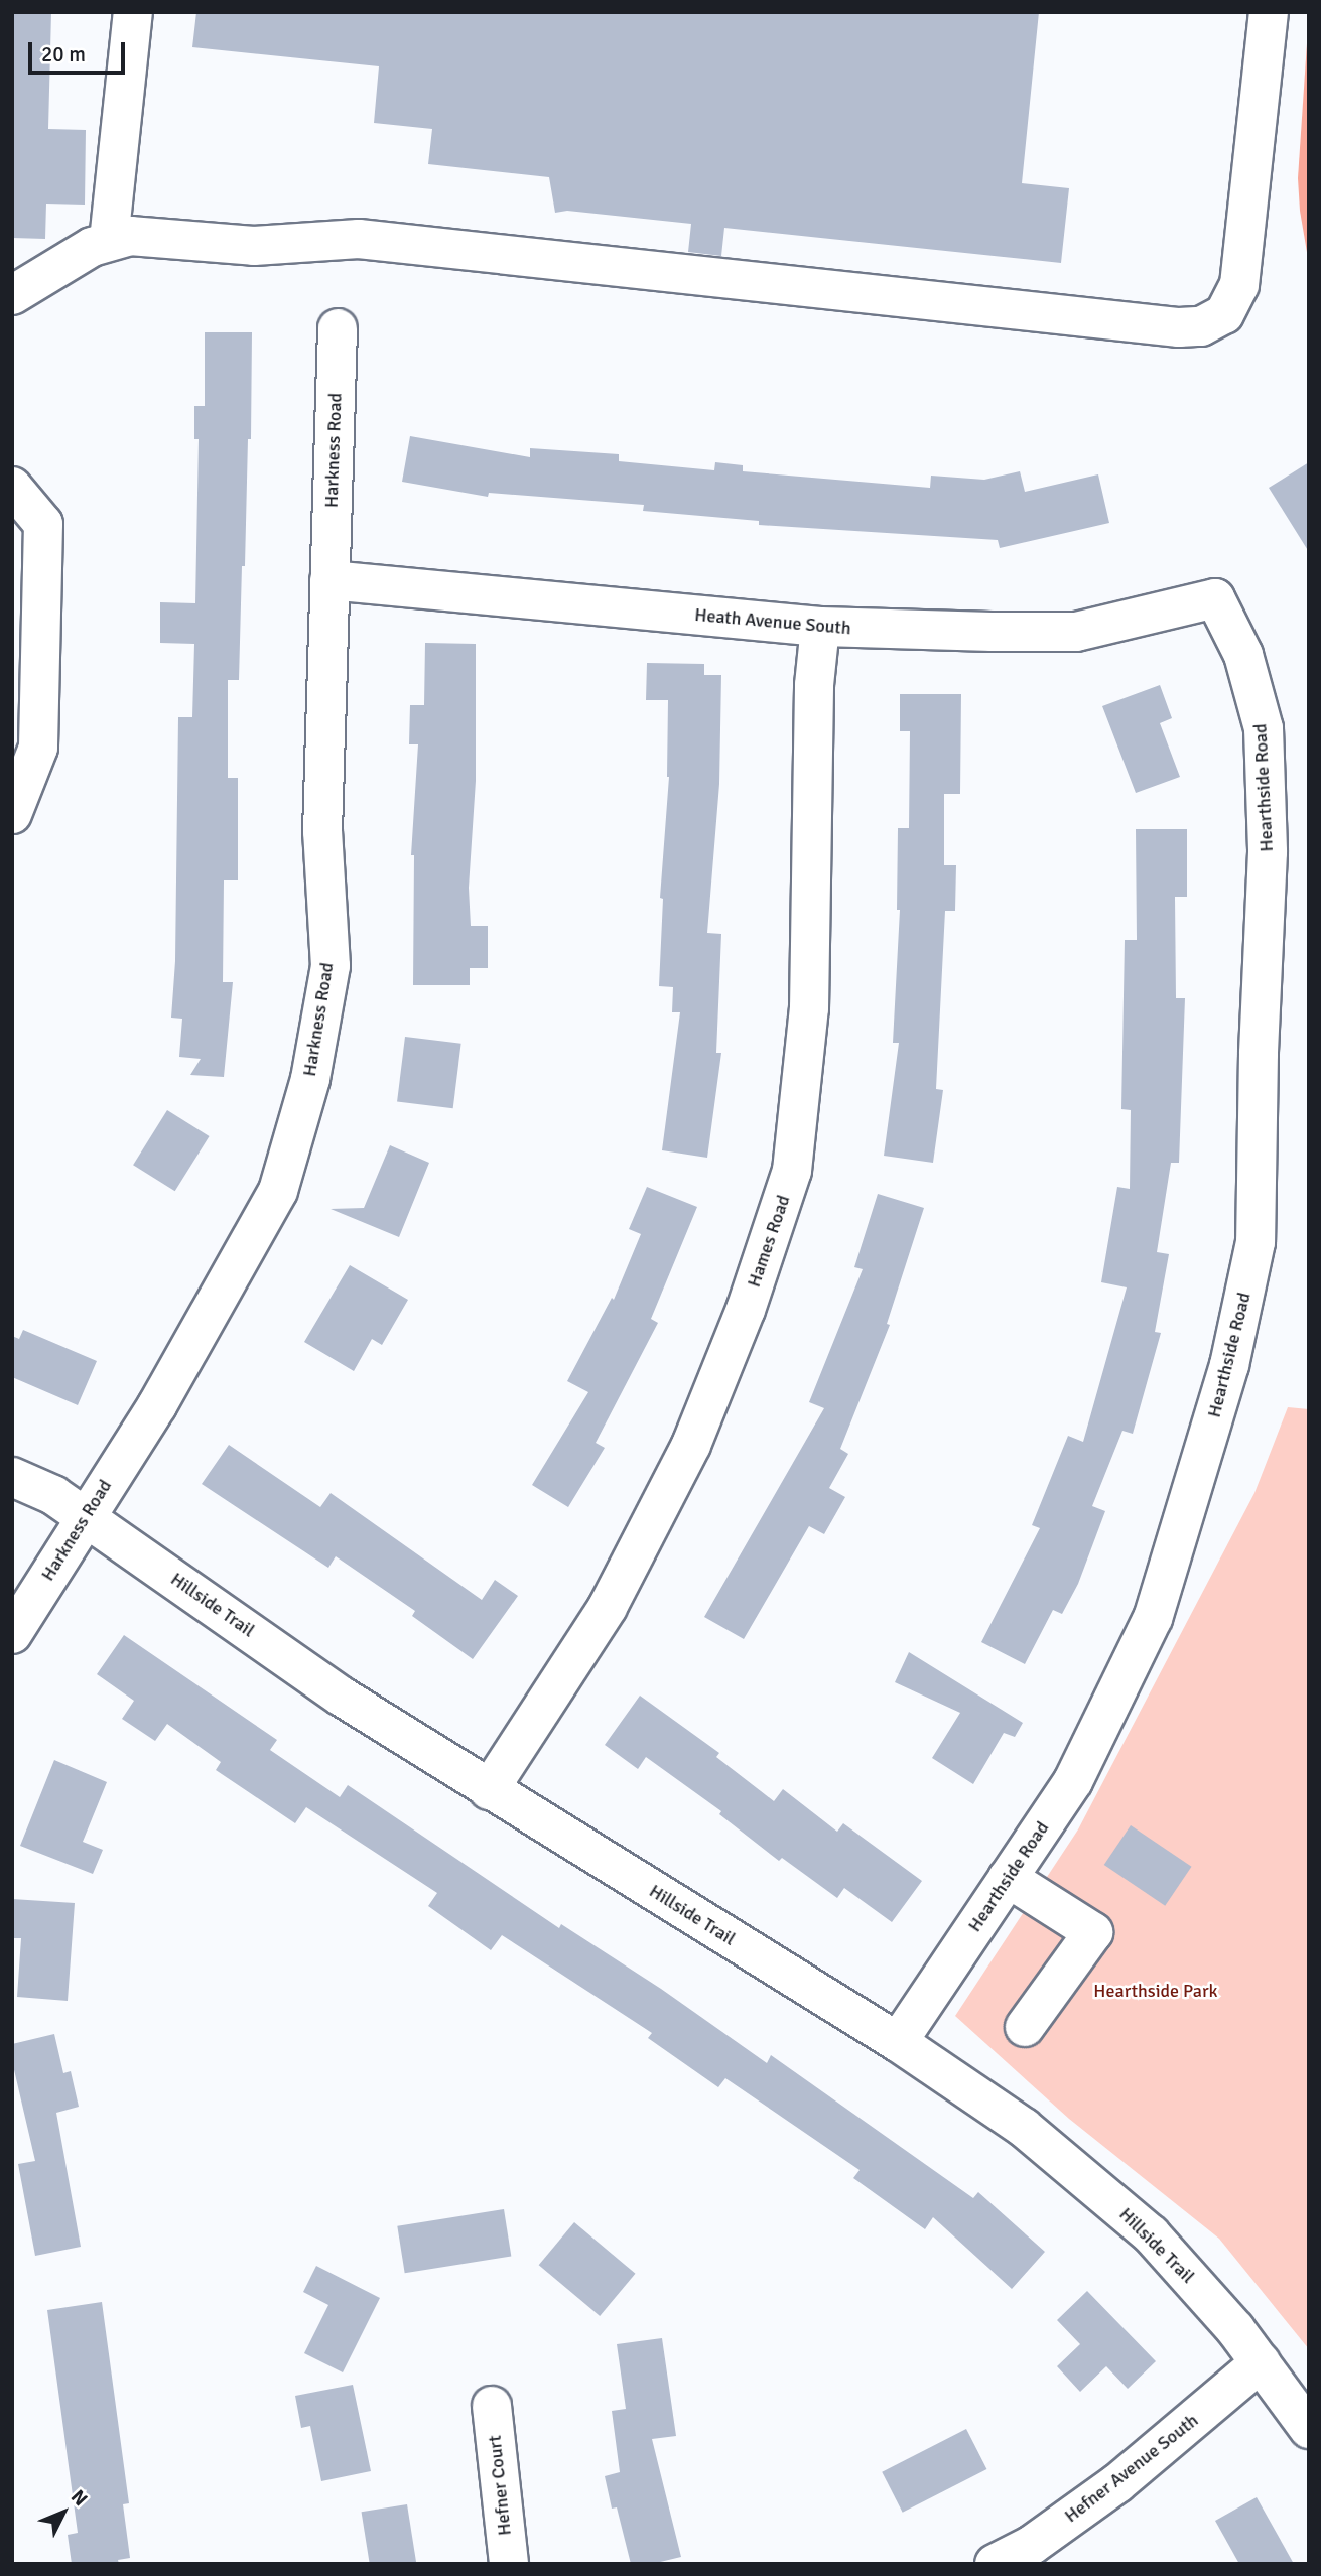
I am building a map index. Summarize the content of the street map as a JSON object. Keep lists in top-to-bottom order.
{
  "streets": {
    "street": [
      "Harkness Road",
      "Heath Avenue South",
      "Hearthside Road",
      "Hames Road",
      "Hillside Trail",
      "Hefner Avenue South",
      "Hefner Court"
    ]
  },
  "crossings": [
    ["Harkness Road", "Heath Avenue South"],
    ["Harkness Road", "Hillside Trail"],
    ["Heath Avenue South", "Hearthside Road"],
    ["Heath Avenue South", "Hames Road"],
    ["Hearthside Road", "Hillside Trail"],
    ["Hames Road", "Hillside Trail"],
    ["Hillside Trail", "Hefner Avenue South"]
  ],
  "parks": ["Hearthside Park"],
  "scale_bar": "20 m",
  "north": "top right"
}
